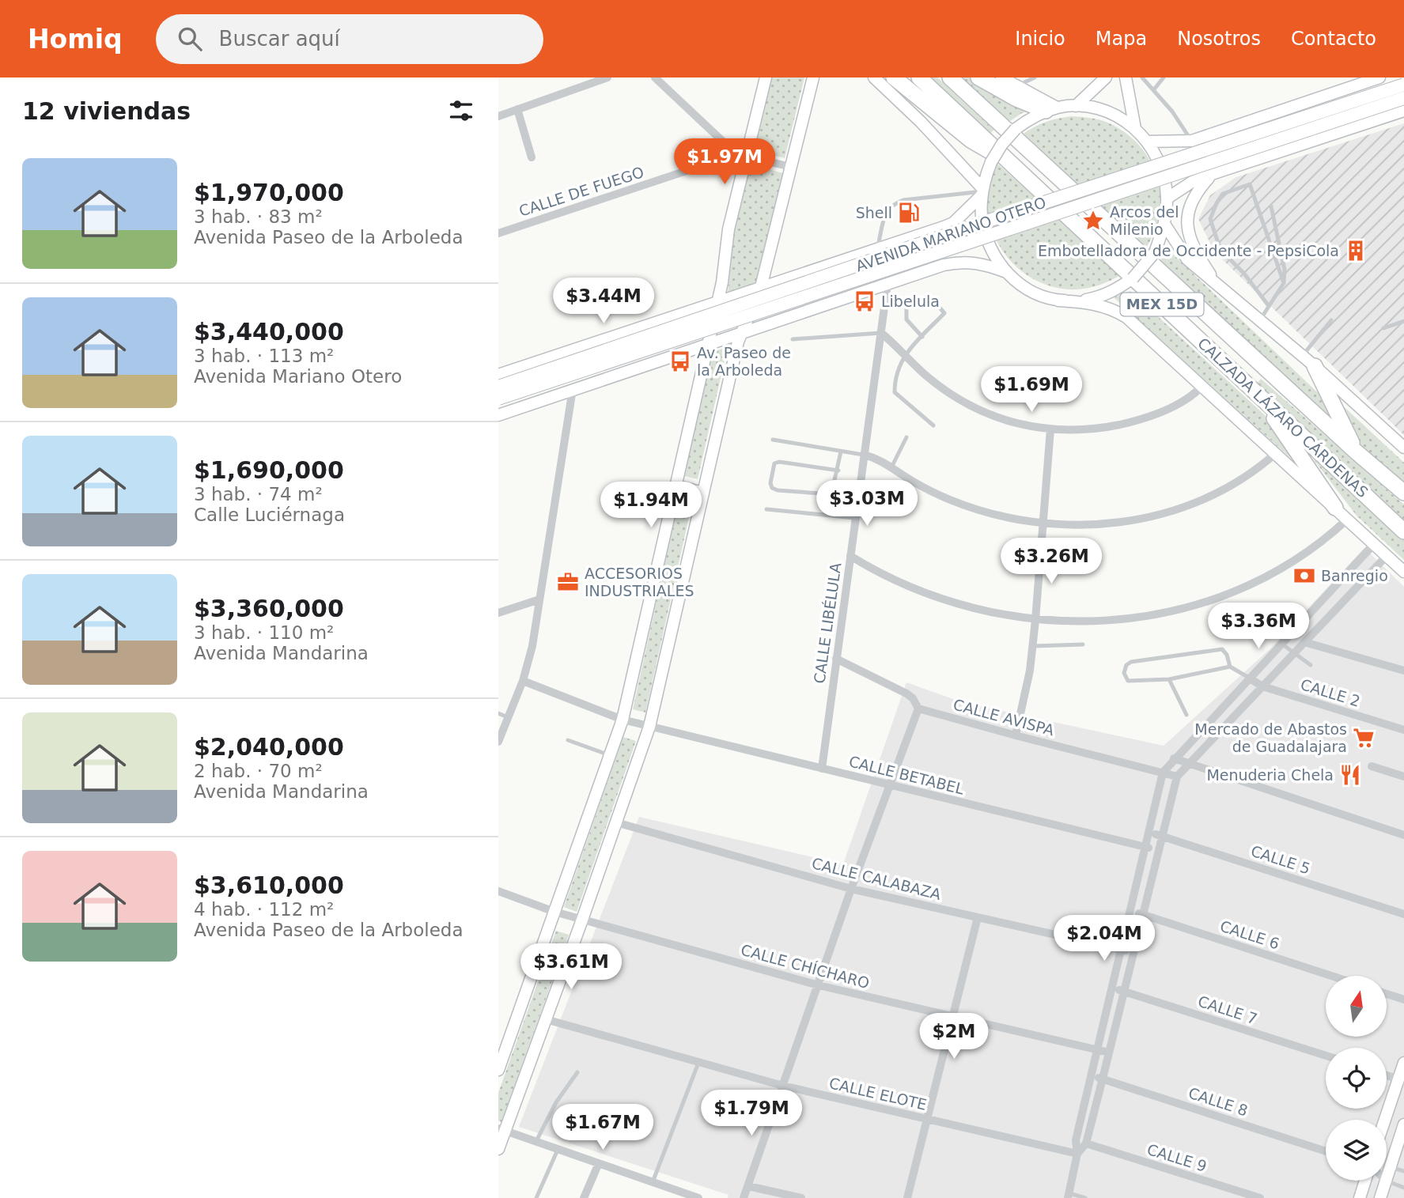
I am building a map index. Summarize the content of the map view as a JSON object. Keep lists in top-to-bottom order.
{
  "streets": {
    "highway": ["MEX 15D", "CALZADA LÁZARO CÁRDENAS"],
    "main road": ["AVENIDA MARIANO OTERO"],
    "street": [
      "CALLE DE FUEGO",
      "CALLE LIBÉLULA",
      "CALLE 2",
      "CALLE AVISPA",
      "CALLE BETABEL",
      "CALLE 5",
      "CALLE CALABAZA",
      "CALLE 6",
      "CALLE CHÍCHARO",
      "CALLE 7",
      "CALLE ELOTE",
      "CALLE 8",
      "CALLE 9"
    ]
  },
  "crossings": [
    ["AVENIDA MARIANO OTERO", "CALZADA LÁZARO CÁRDENAS"],
    ["AVENIDA MARIANO OTERO", "CALLE LIBÉLULA"],
    ["CALLE LIBÉLULA", "CALLE AVISPA"],
    ["CALLE LIBÉLULA", "CALLE BETABEL"]
  ],
  "places": {
    "fuel station": ["Shell"],
    "place": ["Arcos del Milenio"],
    "building": ["Embotelladora de Occidente - PepsiCola"],
    "bus stop": ["Libelula", "Av. Paseo de la Arboleda"],
    "bank": ["Banregio"],
    "office": ["ACCESORIOS INDUSTRIALES"],
    "supermarket": ["Mercado de Abastos de Guadalajara"],
    "restaurant": ["Menuderia Chela"]
  },
  "north": "top",
  "page": {
    "header": "Homiq",
    "search": "Buscar aquí",
    "nav": [
      "Inicio",
      "Mapa",
      "Nosotros",
      "Contacto"
    ],
    "heading": "12 viviendas",
    "price": [
      "$1.97M",
      "$3.44M",
      "$1.69M",
      "$3.03M",
      "$1.94M",
      "$3.26M",
      "$3.36M",
      "$2.04M",
      "$3.61M",
      "$2M",
      "$1.79M",
      "$1.67M"
    ],
    "list": [
      {
        "name": "$1,970,000",
        "note": "3 hab. · 83 m² · Avenida Paseo de la Arboleda"
      },
      {
        "name": "$3,440,000",
        "note": "3 hab. · 113 m² · Avenida Mariano Otero"
      },
      {
        "name": "$1,690,000",
        "note": "3 hab. · 74 m² · Calle Luciérnaga"
      },
      {
        "name": "$3,360,000",
        "note": "3 hab. · 110 m² · Avenida Mandarina"
      },
      {
        "name": "$2,040,000",
        "note": "2 hab. · 70 m² · Avenida Mandarina"
      },
      {
        "name": "$3,610,000",
        "note": "4 hab. · 112 m² · Avenida Paseo de la Arboleda"
      }
    ]
  }
}
